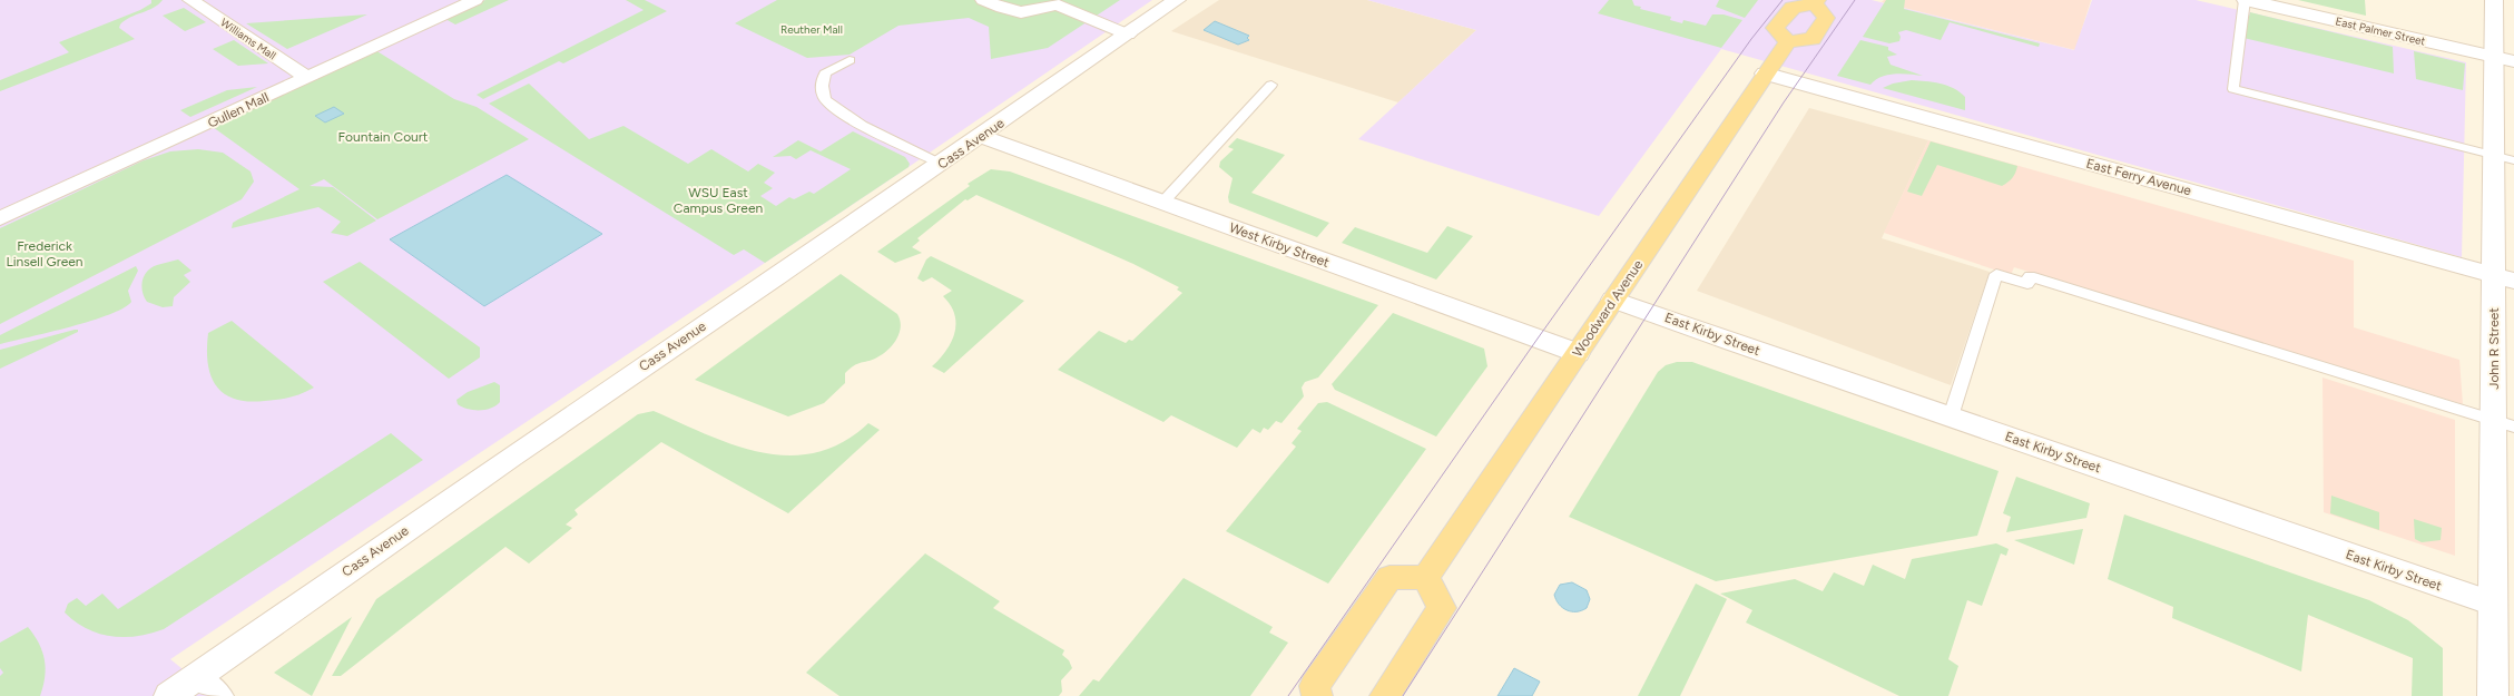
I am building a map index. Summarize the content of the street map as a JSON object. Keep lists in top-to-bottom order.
{
  "streets": {
    "main road": ["Woodward Avenue"],
    "street": [
      "East Palmer Street",
      "Williams Mall",
      "Gullen Mall",
      "Cass Avenue",
      "East Ferry Avenue",
      "West Kirby Street",
      "East Kirby Street",
      "John R Street"
    ]
  },
  "crossings": [
    ["East Palmer Street", "John R Street"],
    ["Williams Mall", "Gullen Mall"],
    ["Cass Avenue", "West Kirby Street"],
    ["East Ferry Avenue", "Woodward Avenue"],
    ["East Ferry Avenue", "John R Street"],
    ["West Kirby Street", "Woodward Avenue"],
    ["Woodward Avenue", "East Kirby Street"],
    ["East Kirby Street", "John R Street"]
  ],
  "parks": [
    "Reuther Mall",
    "Fountain Court",
    "WSU East Campus Green",
    "Frederick Linsell Green"
  ]
}
